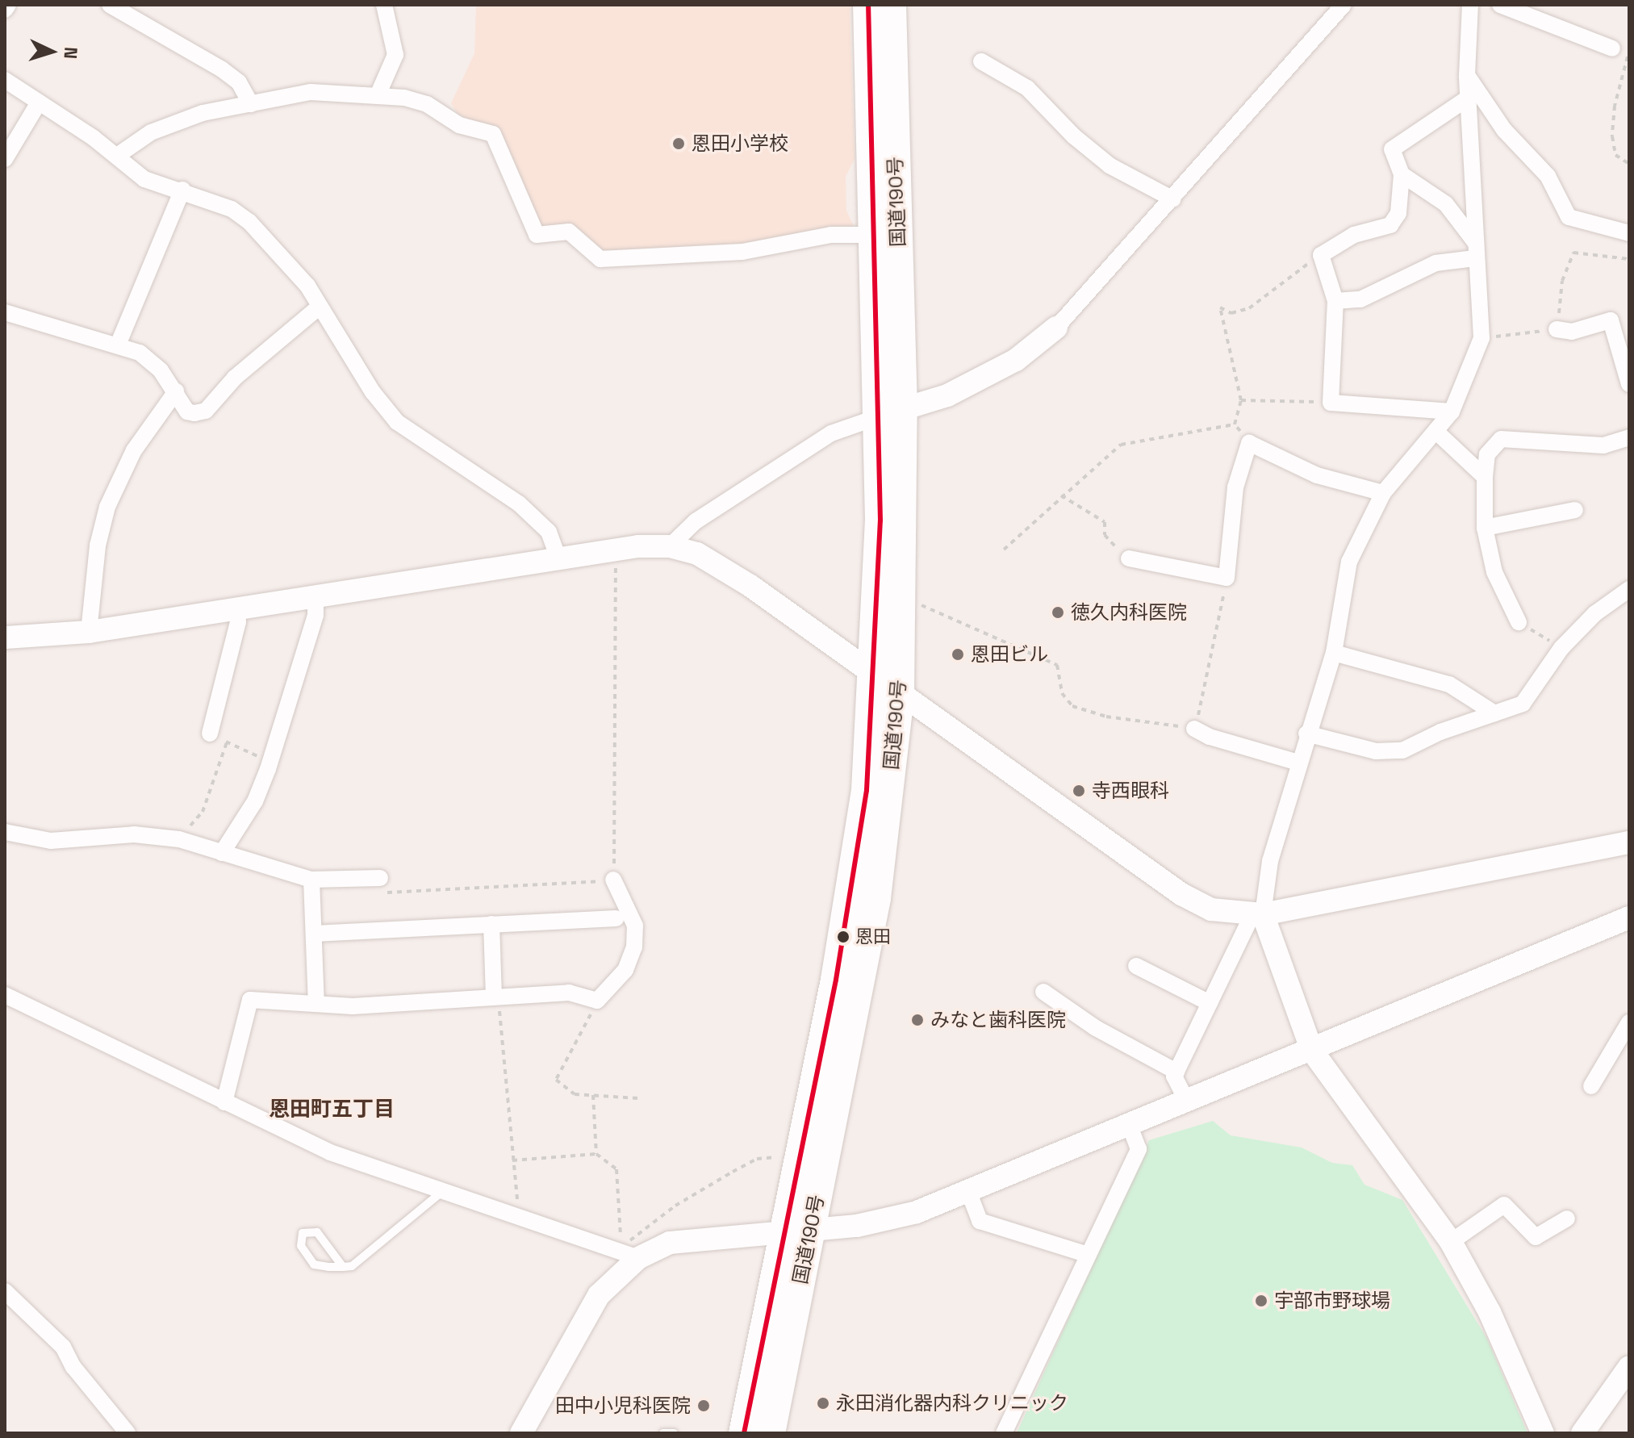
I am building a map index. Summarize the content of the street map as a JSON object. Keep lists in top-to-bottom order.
{
  "streets": {
    "highway": ["国道190号"]
  },
  "districts": ["恩田町五丁目"],
  "places": [
    "恩田小学校",
    "徳久内科医院",
    "恩田ビル",
    "寺西眼科",
    "恩田",
    "みなと歯科医院",
    "宇部市野球場",
    "永田消化器内科クリニック",
    "田中小児科医院"
  ],
  "north": "right"
}
